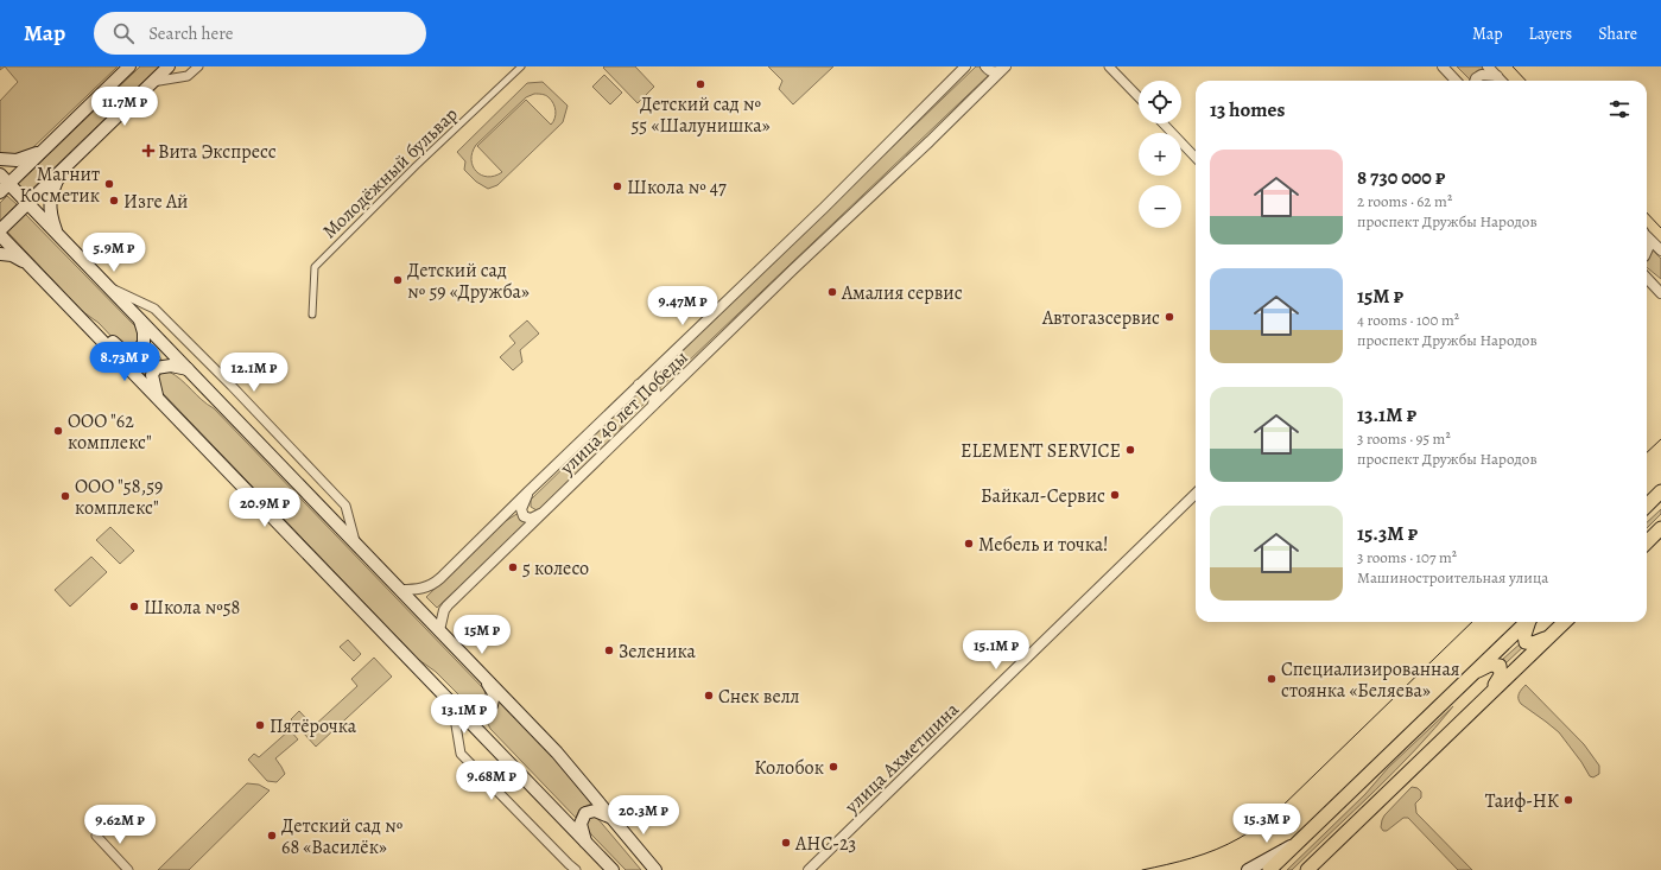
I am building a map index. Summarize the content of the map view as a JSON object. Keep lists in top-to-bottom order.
{
  "streets": {
    "street": ["Молодёжный бульвар", "улица 40 лет Победы", "улица Ахметшина"]
  },
  "places": {
    "other": [
      "Детский сад № 55 «Шалунишка»",
      "Магнит Косметик",
      "Школа № 47",
      "Изге Ай",
      "Детский сад № 59 «Дружба»",
      "Амалия сервис",
      "Автогазсервис",
      "ООО \"62 комплекс\"",
      "ELEMENT SERVICE",
      "Байкал-Сервис",
      "ООО \"58,59 комплекс\"",
      "Мебель и точка!",
      "5 колесо",
      "Школа №58",
      "Зеленика",
      "Специализированная стоянка «Беляева»",
      "Снек велл",
      "Пятёрочка",
      "Колобок",
      "Таиф-НК",
      "Детский сад № 68 «Василёк»",
      "АНС-23"
    ],
    "health": ["Вита Экспресс"]
  },
  "page": {
    "header": "Map",
    "search": "Search here",
    "nav": ["Map", "Layers", "Share"],
    "map_buttons": ["+", "−"],
    "heading": "13 homes",
    "price": [
      "11.7M ₽",
      "5.9M ₽",
      "9.47M ₽",
      "8.73M ₽",
      "12.1M ₽",
      "20.9M ₽",
      "15M ₽",
      "15.1M ₽",
      "13.1M ₽",
      "9.68M ₽",
      "20.3M ₽",
      "15.3M ₽",
      "9.62M ₽"
    ],
    "list": [
      {
        "name": "8 730 000 ₽",
        "note": "2 rooms · 62 m² · проспект Дружбы Народов"
      },
      {
        "name": "15M ₽",
        "note": "4 rooms · 100 m² · проспект Дружбы Народов"
      },
      {
        "name": "13.1M ₽",
        "note": "3 rooms · 95 m² · проспект Дружбы Народов"
      },
      {
        "name": "15.3M ₽",
        "note": "3 rooms · 107 m² · Машиностроительная улица"
      }
    ]
  }
}
